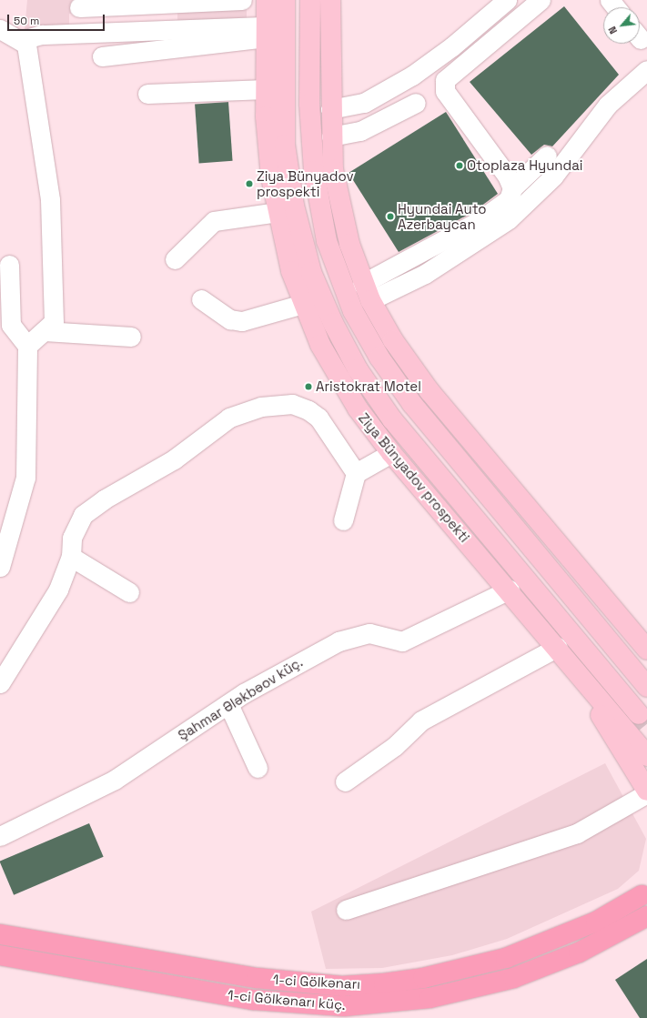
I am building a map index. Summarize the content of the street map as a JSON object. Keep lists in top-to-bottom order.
{
  "streets": {
    "highway": ["1-ci Gölkənarı", "1-ci Gölkənarı küç."],
    "main road": ["Ziya Bünyadov prospekti"],
    "street": ["Şahmar Ələkbəov küç."]
  },
  "crossings": [
    ["Ziya Bünyadov prospekti", "Şahmar Ələkbəov küç."]
  ],
  "places": [
    "Otoplaza Hyundai",
    "Ziya Bünyadov prospekti",
    "Hyundai Auto Azerbaycan",
    "Aristokrat Motel"
  ],
  "scale_bar": "50 m",
  "north": "bottom left"
}
